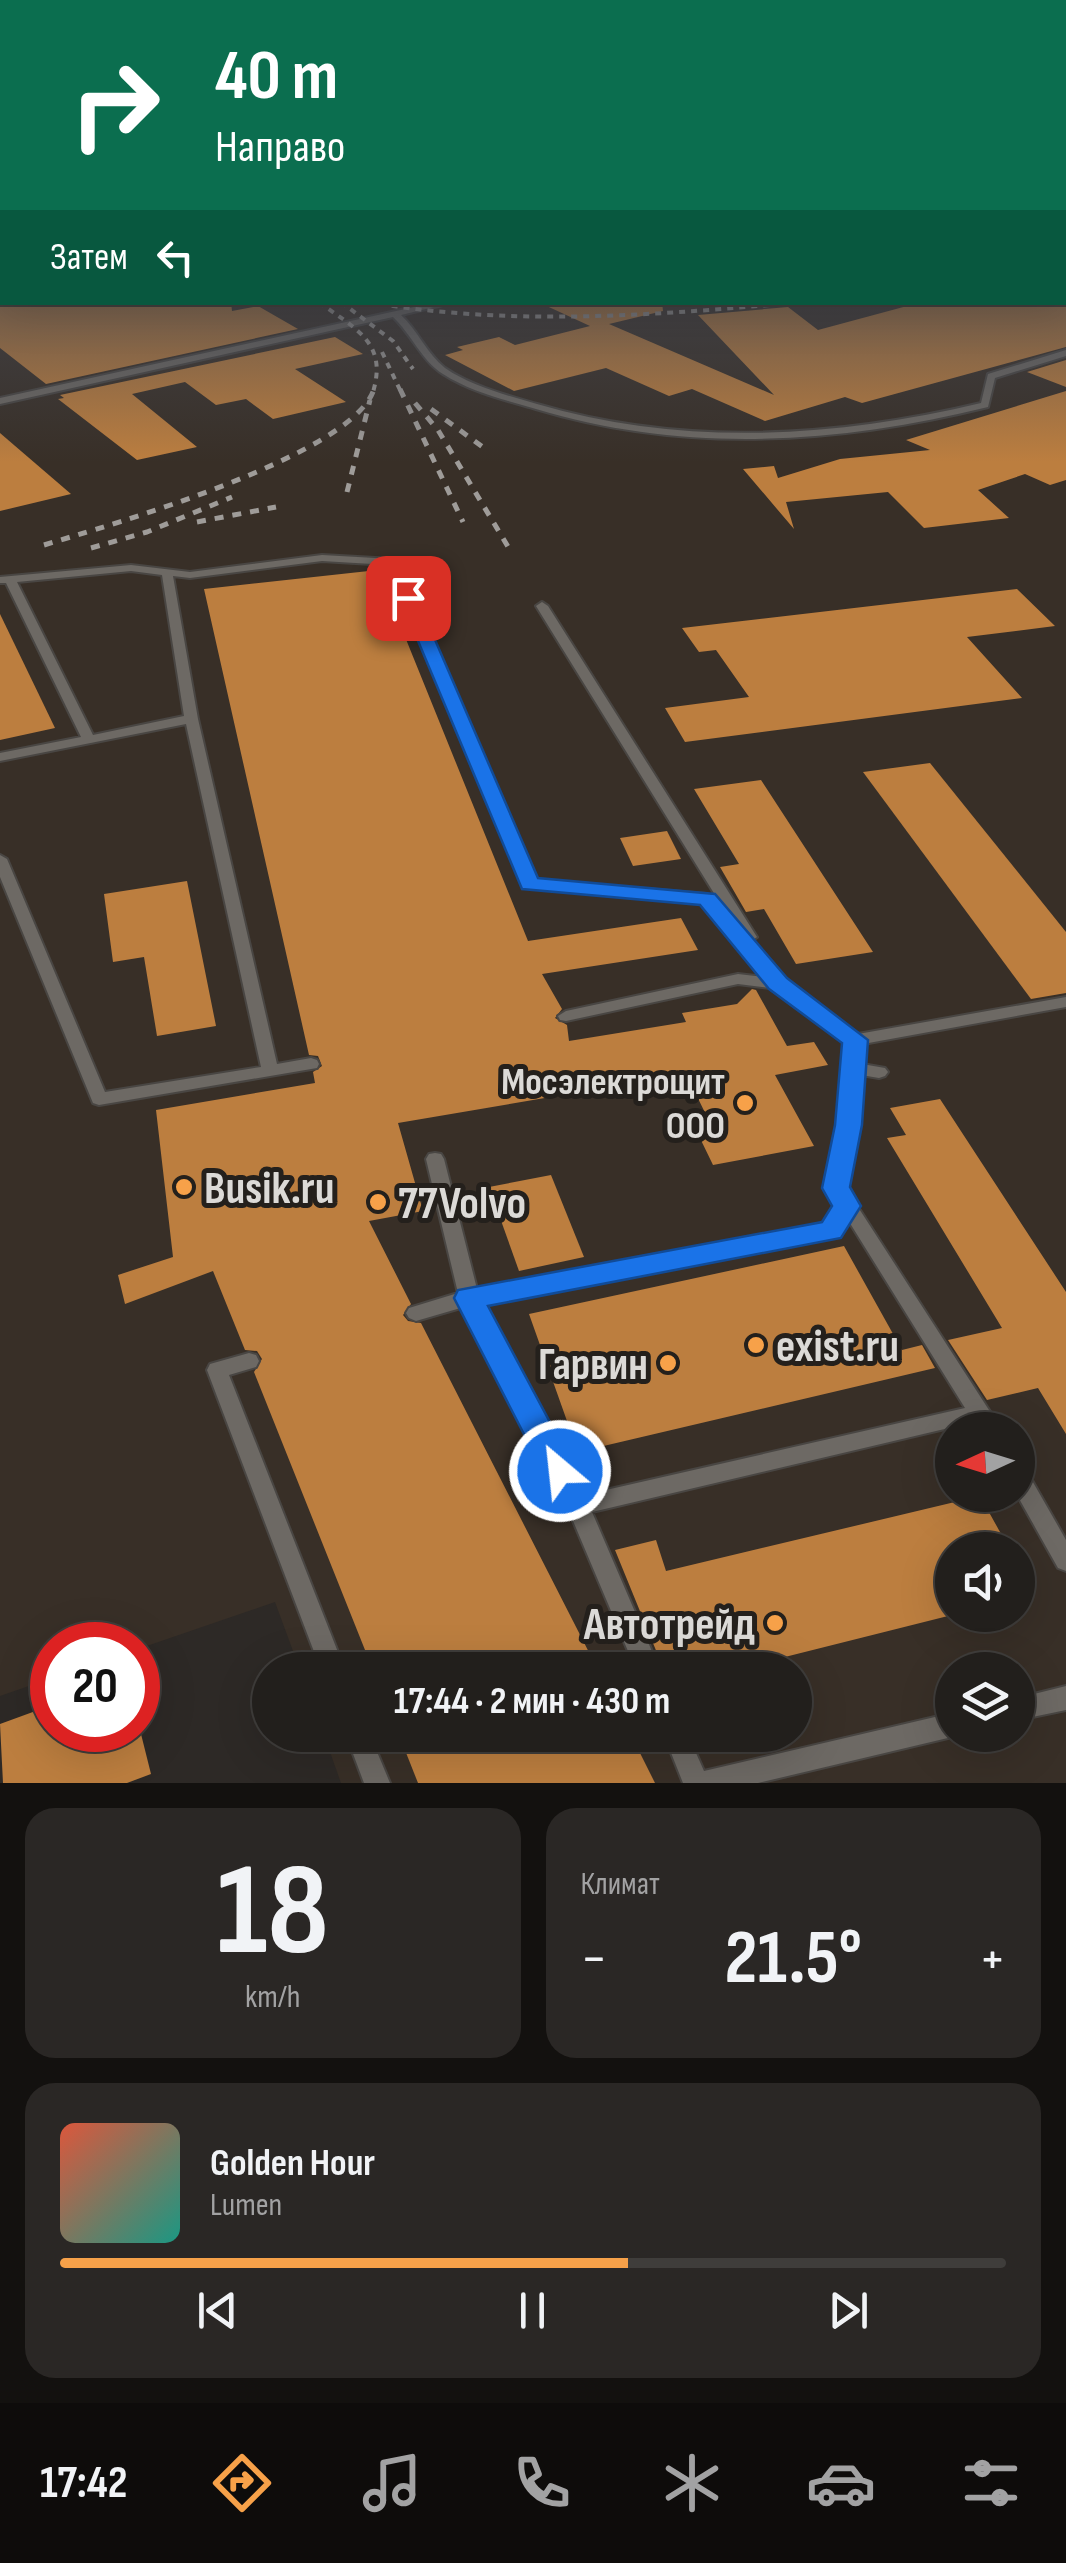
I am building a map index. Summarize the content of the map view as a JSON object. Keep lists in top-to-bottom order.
{
  "places": [
    "Мосэлектрощит ООО",
    "Busik.ru",
    "77Volvo",
    "exist.ru",
    "Гарвин",
    "Автотрейд"
  ],
  "north": "left",
  "page": {
    "turn": ["40 m", "Направо"],
    "then": "Затем",
    "limit": "20",
    "trip": "17:44 · 2 мин · 430 m",
    "tile": [
      ["18", "km/h"],
      "Климат"
    ],
    "heat": ["−", "21.5°", "+"],
    "song": ["Golden Hour", "Lumen"],
    "tabs": "17:42"
  }
}
